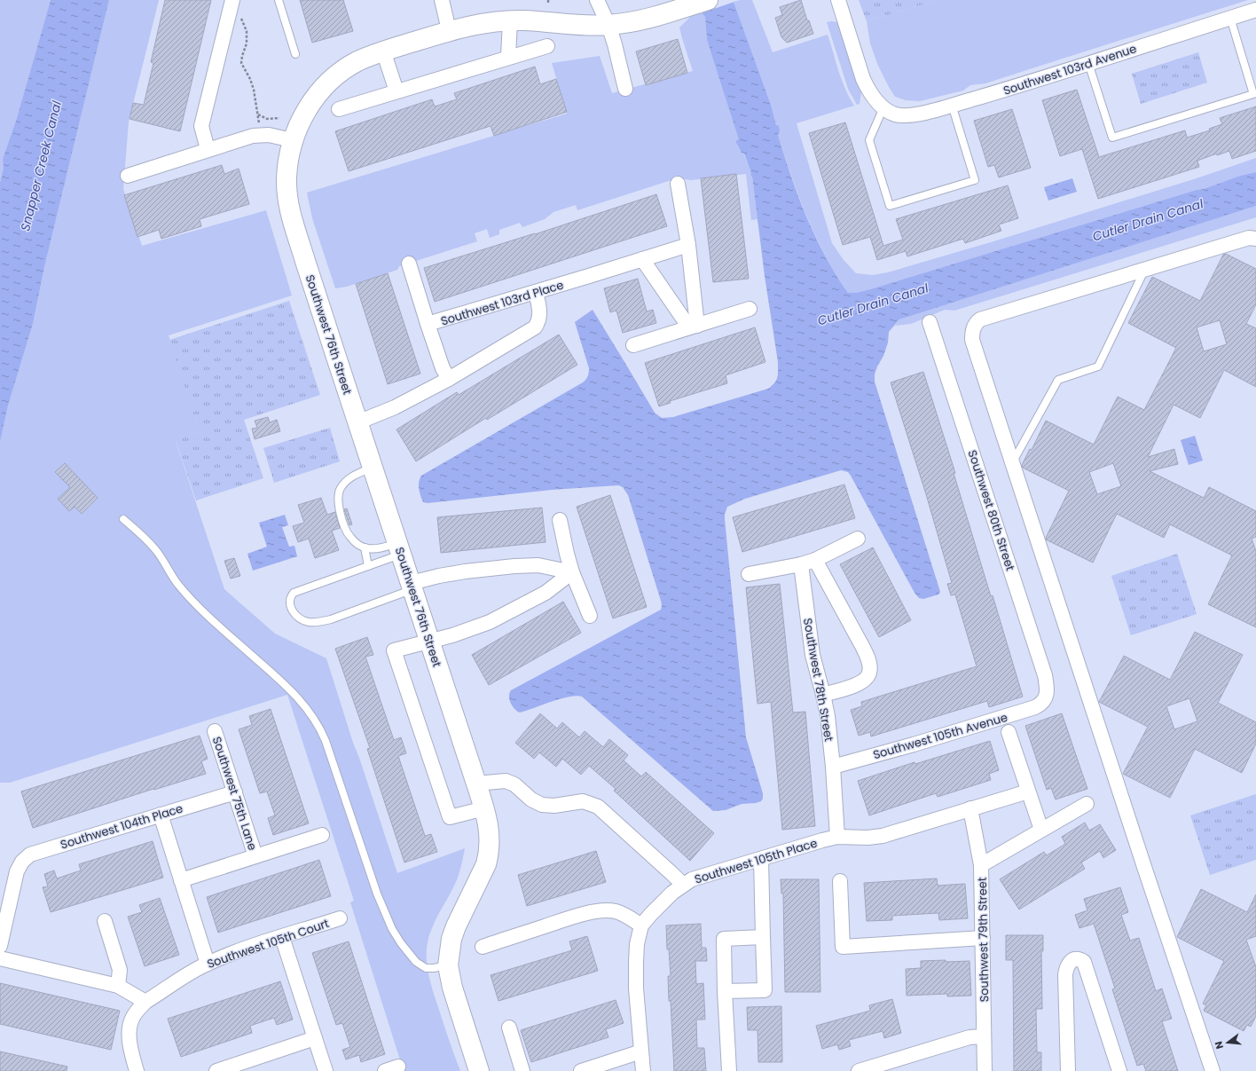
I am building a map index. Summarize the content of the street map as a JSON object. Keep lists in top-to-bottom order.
{
  "streets": {
    "street": [
      "Southwest 103rd Avenue",
      "Southwest 103rd Place",
      "Southwest 76th Street",
      "Southwest 80th Street",
      "Southwest 78th Street",
      "Southwest 105th Avenue",
      "Southwest 75th Lane",
      "Southwest 104th Place",
      "Southwest 105th Place",
      "Southwest 79th Street",
      "Southwest 105th Court"
    ]
  },
  "crossings": [
    ["Southwest 80th Street", "Southwest 105th Avenue"],
    ["Southwest 78th Street", "Southwest 105th Avenue"],
    ["Southwest 78th Street", "Southwest 105th Place"],
    ["Southwest 75th Lane", "Southwest 104th Place"],
    ["Southwest 105th Place", "Southwest 79th Street"]
  ],
  "water": ["Snapper Creek Canal", "Cutler Drain Canal"],
  "north": "left"
}
